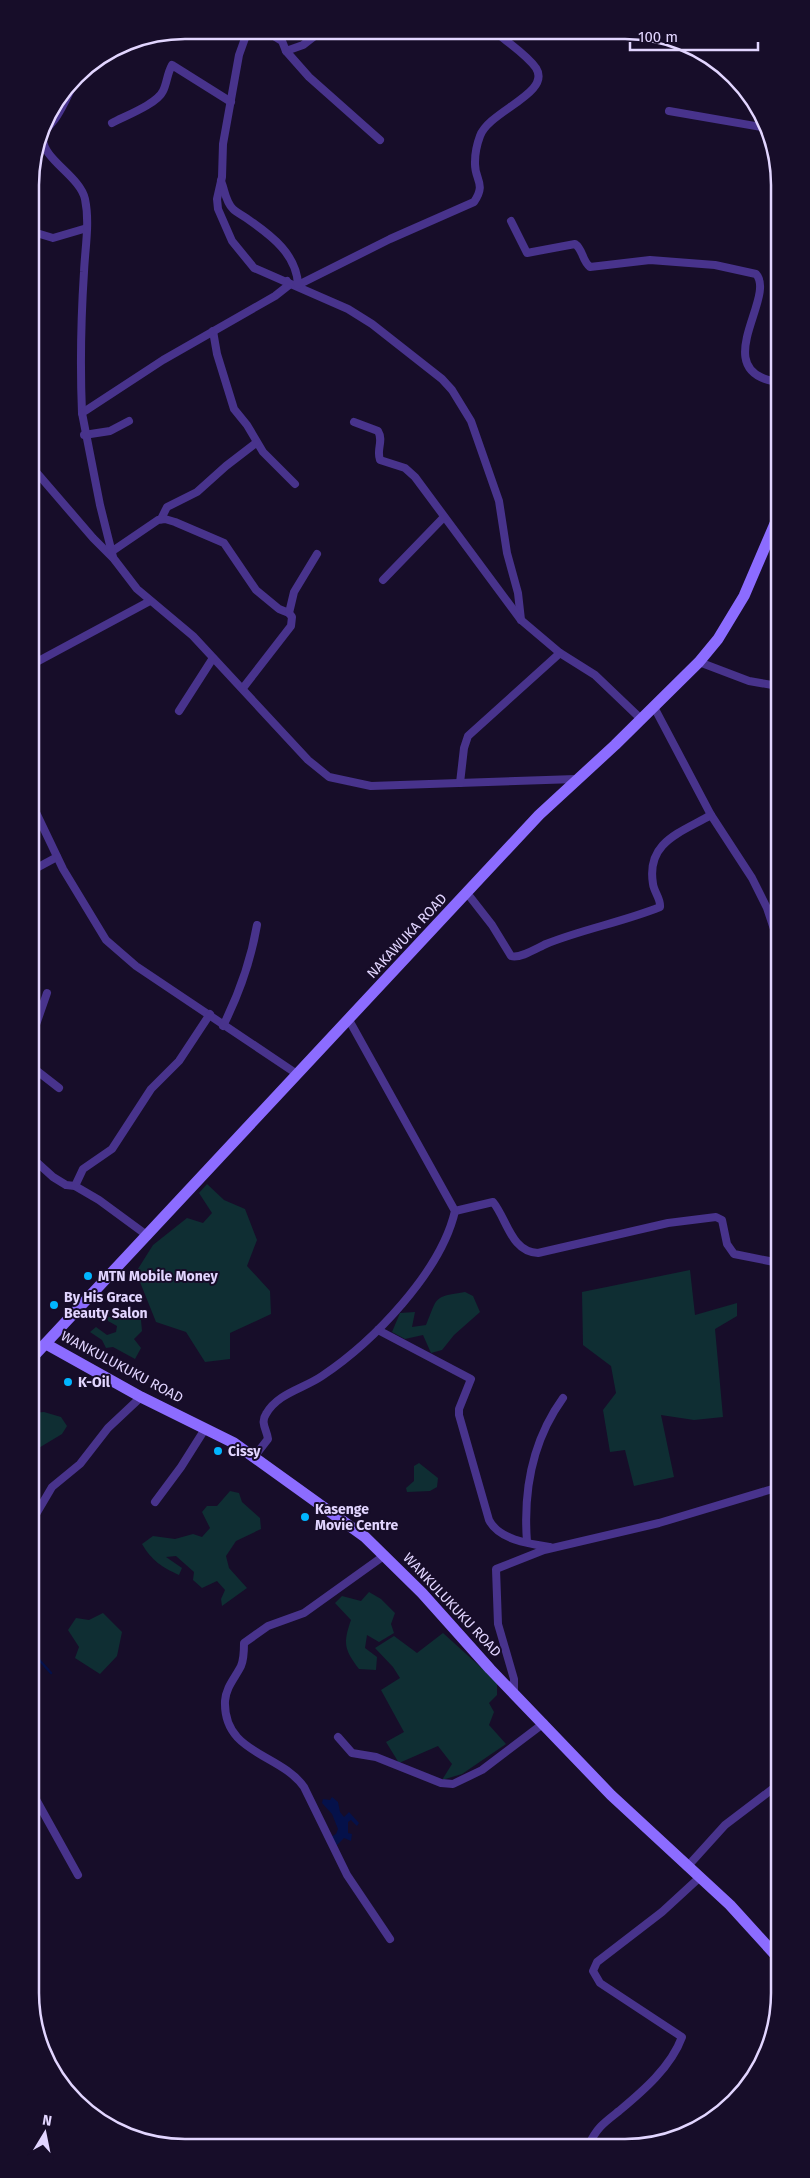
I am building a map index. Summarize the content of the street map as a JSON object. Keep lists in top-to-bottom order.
{
  "streets": {
    "main road": ["NAKAWUKA ROAD", "WANKULUKUKU ROAD"]
  },
  "crossings": [
    ["NAKAWUKA ROAD", "WANKULUKUKU ROAD"]
  ],
  "places": [
    "MTN Mobile Money",
    "By His Grace Beauty Salon",
    "K-Oil",
    "Cissy",
    "Kasenge Movie Centre"
  ],
  "scale_bar": "100 m",
  "north": "top"
}
